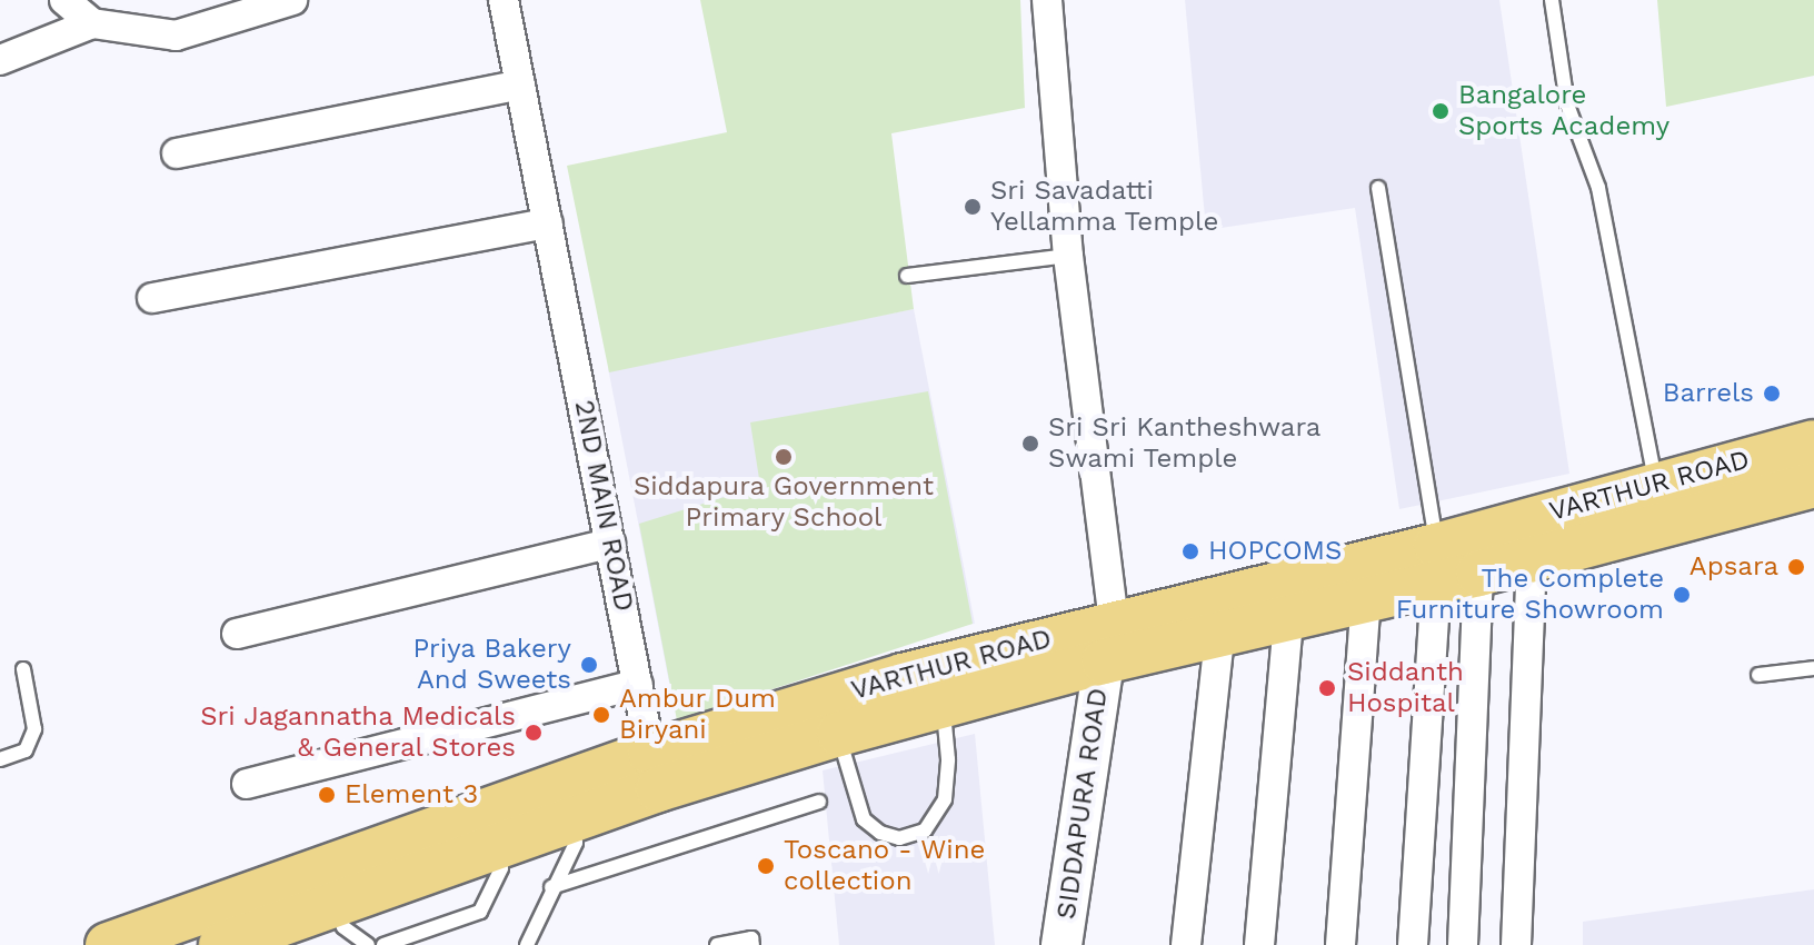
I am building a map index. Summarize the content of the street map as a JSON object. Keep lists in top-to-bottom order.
{
  "streets": {
    "main road": ["VARTHUR ROAD"],
    "street": ["2ND MAIN ROAD", "SIDDAPURA ROAD"]
  },
  "crossings": [
    ["VARTHUR ROAD", "2ND MAIN ROAD"],
    ["VARTHUR ROAD", "SIDDAPURA ROAD"]
  ],
  "places": [
    "Bangalore Sports Academy",
    "Sri Savadatti Yellamma Temple",
    "Barrels",
    "Sri Sri Kantheshwara Swami Temple",
    "Siddapura Government Primary School",
    "HOPCOMS",
    "Apsara",
    "The Complete Furniture Showroom",
    "Priya Bakery And Sweets",
    "Siddanth Hospital",
    "Ambur Dum Biryani",
    "Sri Jagannatha Medicals & General Stores",
    "Element 3",
    "Toscano - Wine collection"
  ]
}
